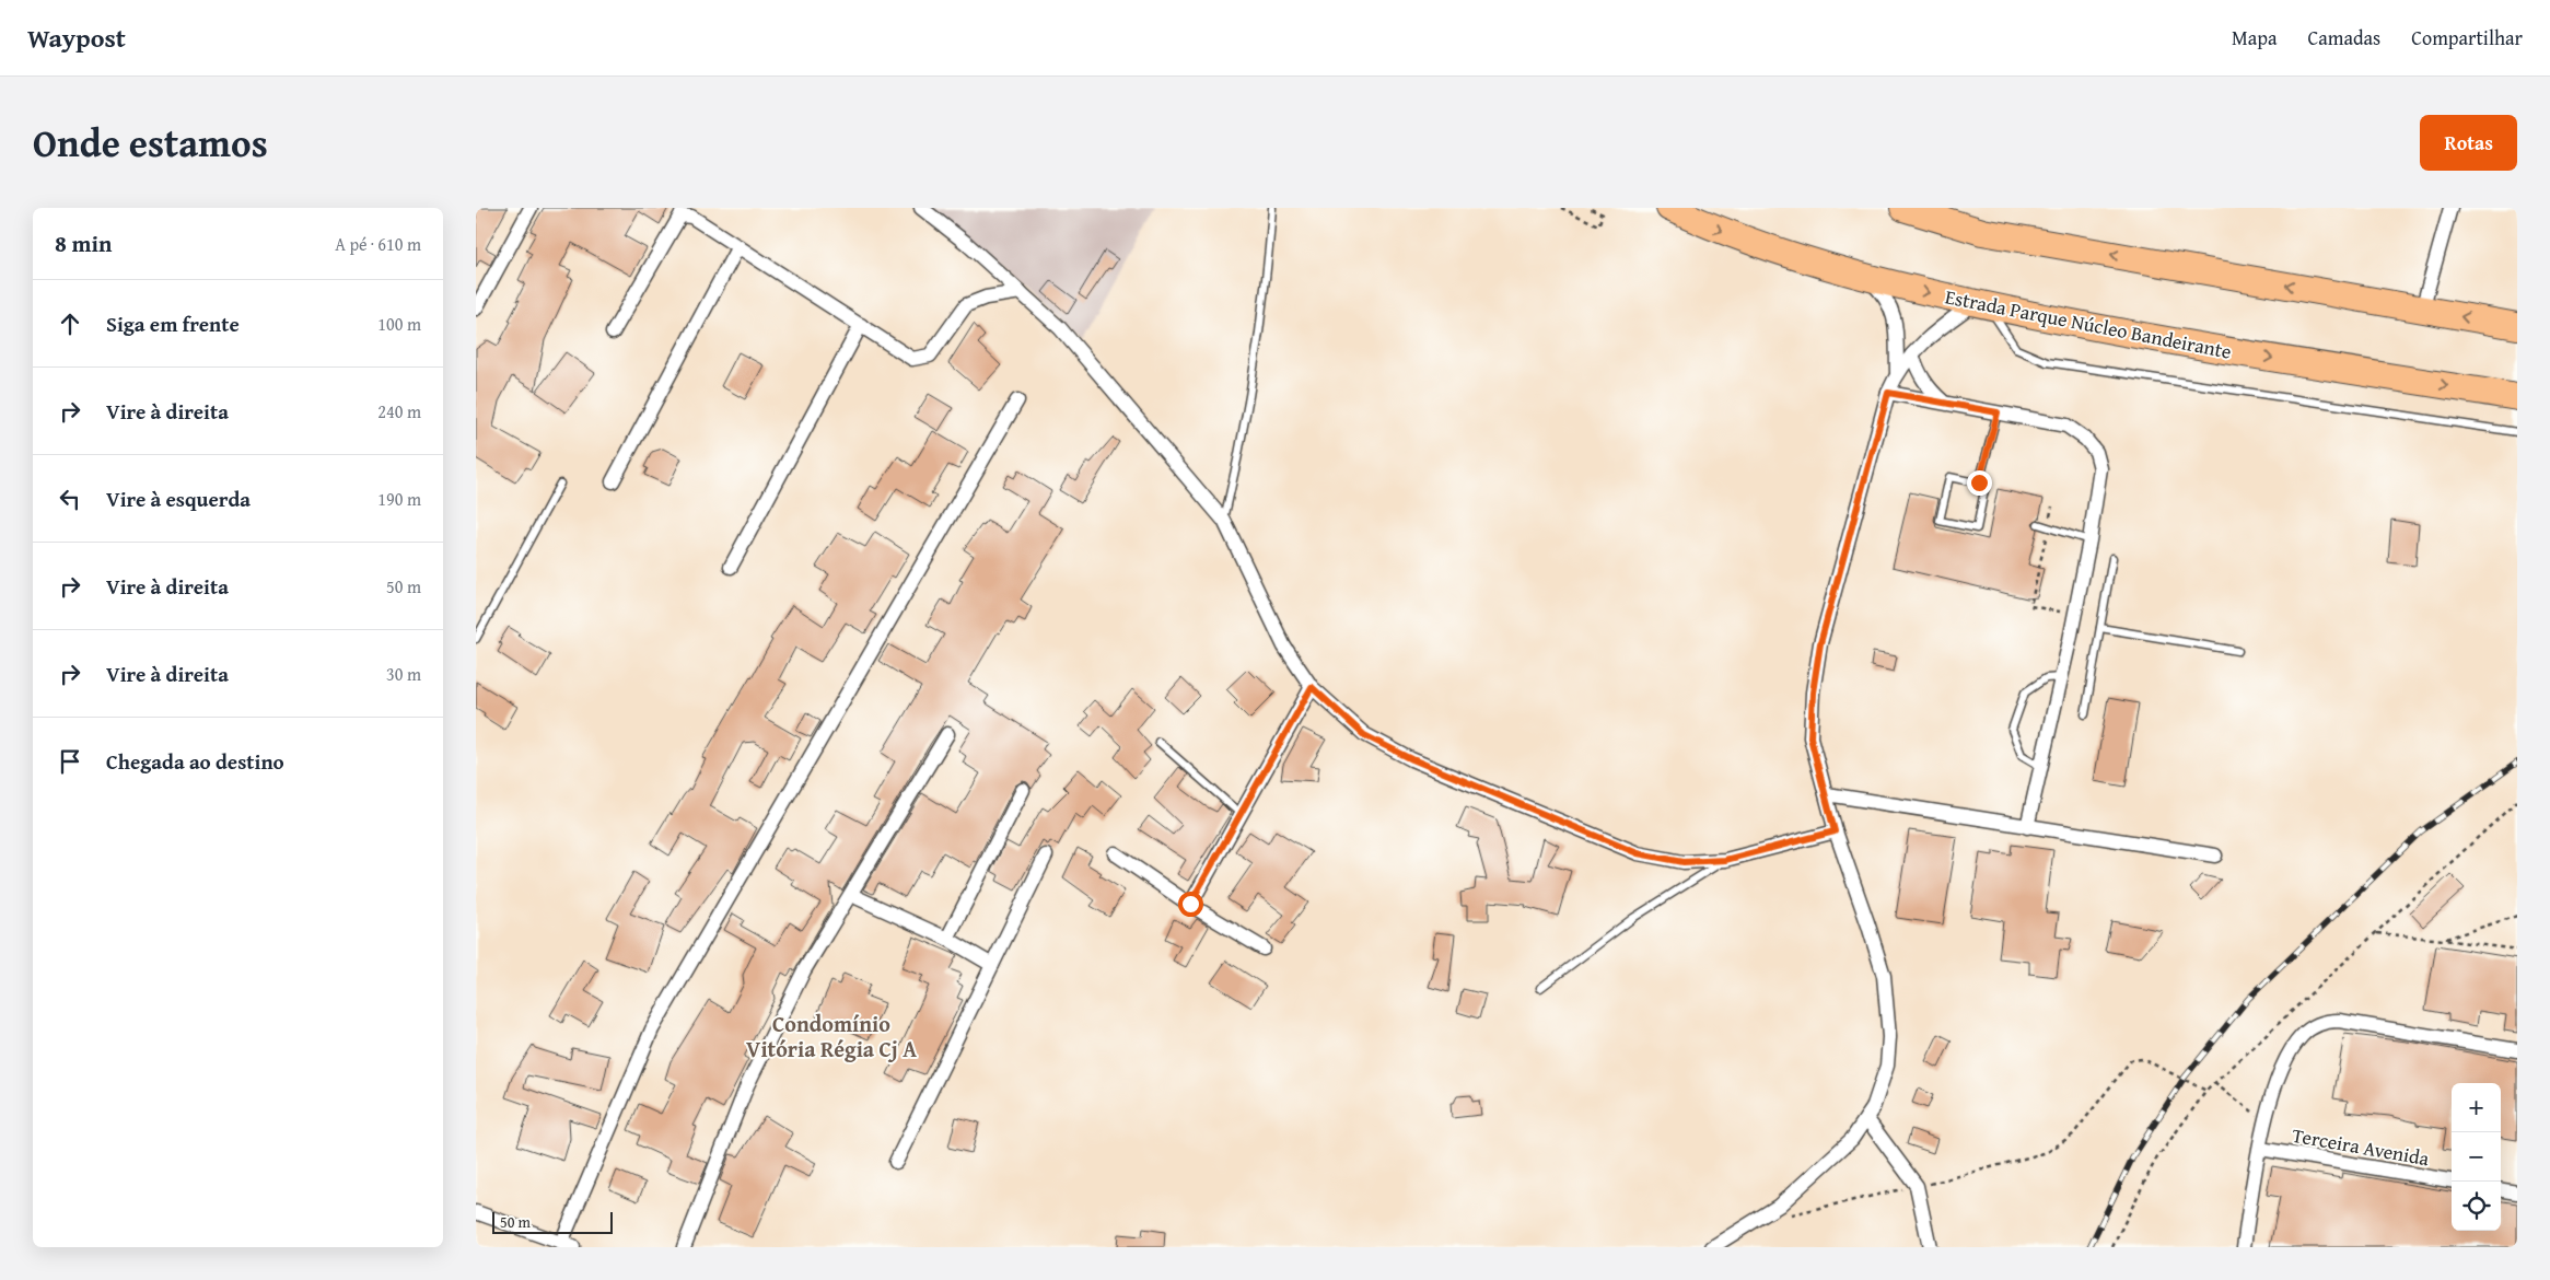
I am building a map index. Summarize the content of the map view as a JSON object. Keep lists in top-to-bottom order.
{
  "streets": {
    "highway": ["Estrada Parque Núcleo Bandeirante"],
    "street": ["Terceira Avenida"]
  },
  "districts": ["Condomínio Vitória Régia Cj A"],
  "scale_bar": "50 m",
  "page": {
    "header": "Waypost",
    "nav": ["Mapa", "Camadas", "Compartilhar"],
    "title": "Onde estamos",
    "buttons": "Rotas",
    "heading": ["8 min", "A pé · 610 m"],
    "list": [
      ["Siga em frente", "100 m"],
      ["Vire à direita", "240 m"],
      ["Vire à esquerda", "190 m"],
      ["Vire à direita", "50 m"],
      ["Vire à direita", "30 m"],
      "Chegada ao destino"
    ],
    "map_buttons": ["+", "−"],
    "scale": "50 m"
  }
}
